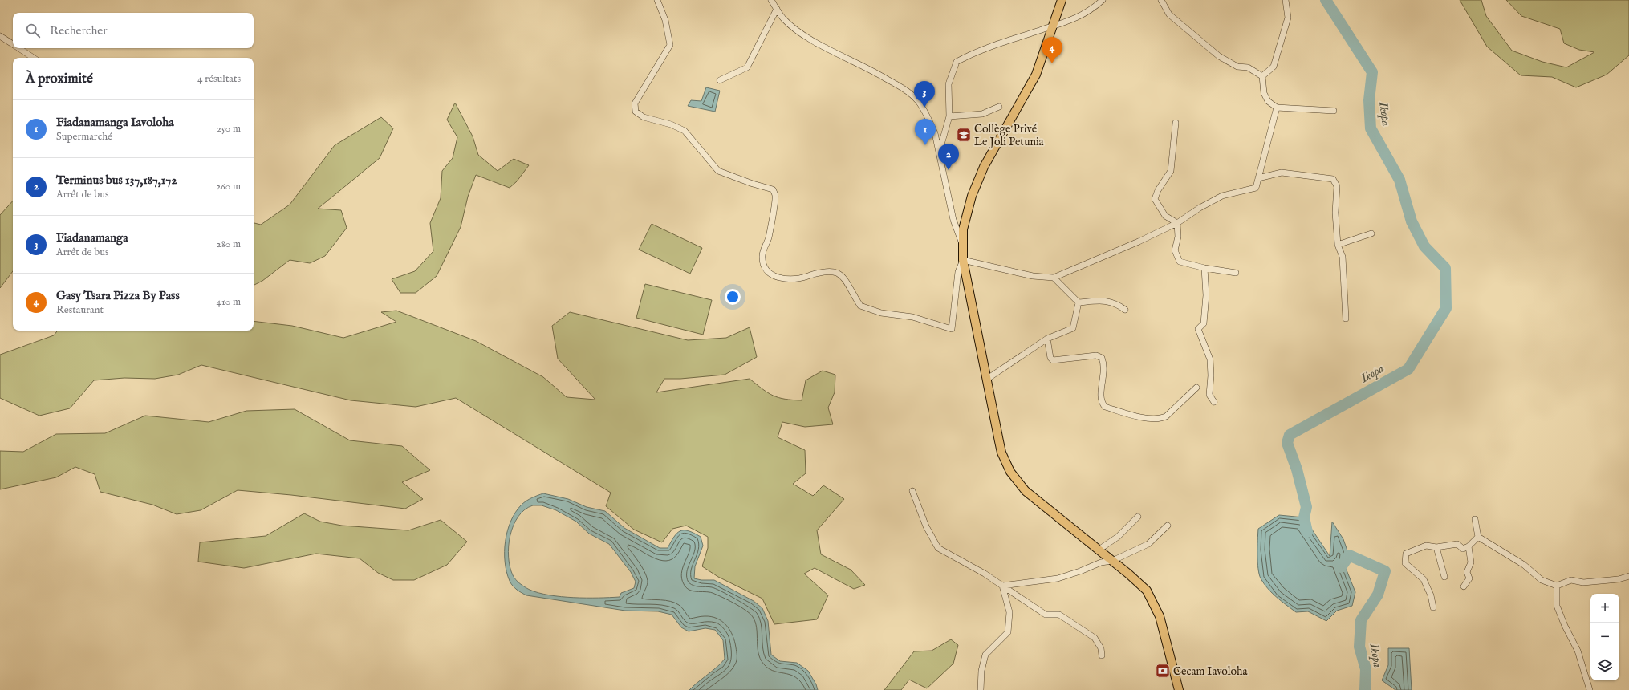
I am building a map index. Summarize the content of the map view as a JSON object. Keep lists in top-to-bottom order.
{
  "water": ["Ikopa"],
  "places": {
    "school or university": ["Collège Privé Le Joli Petunia"],
    "bank": ["Cecam Iavoloha"]
  },
  "page": {
    "search": "Rechercher",
    "pins": [
      "4",
      "3",
      "1",
      "2"
    ],
    "heading": ["À proximité", "4 résultats"],
    "list": [
      {
        "mark": "1",
        "name": "Fiadanamanga Iavoloha",
        "note": "Supermarché",
        "value": "250 m"
      },
      {
        "mark": "2",
        "name": "Terminus bus 137,187,172",
        "note": "Arrêt de bus",
        "value": "260 m"
      },
      {
        "mark": "3",
        "name": "Fiadanamanga",
        "note": "Arrêt de bus",
        "value": "280 m"
      },
      {
        "mark": "4",
        "name": "Gasy Tsara Pizza By Pass",
        "note": "Restaurant",
        "value": "410 m"
      }
    ],
    "map_buttons": ["+", "−"]
  }
}
